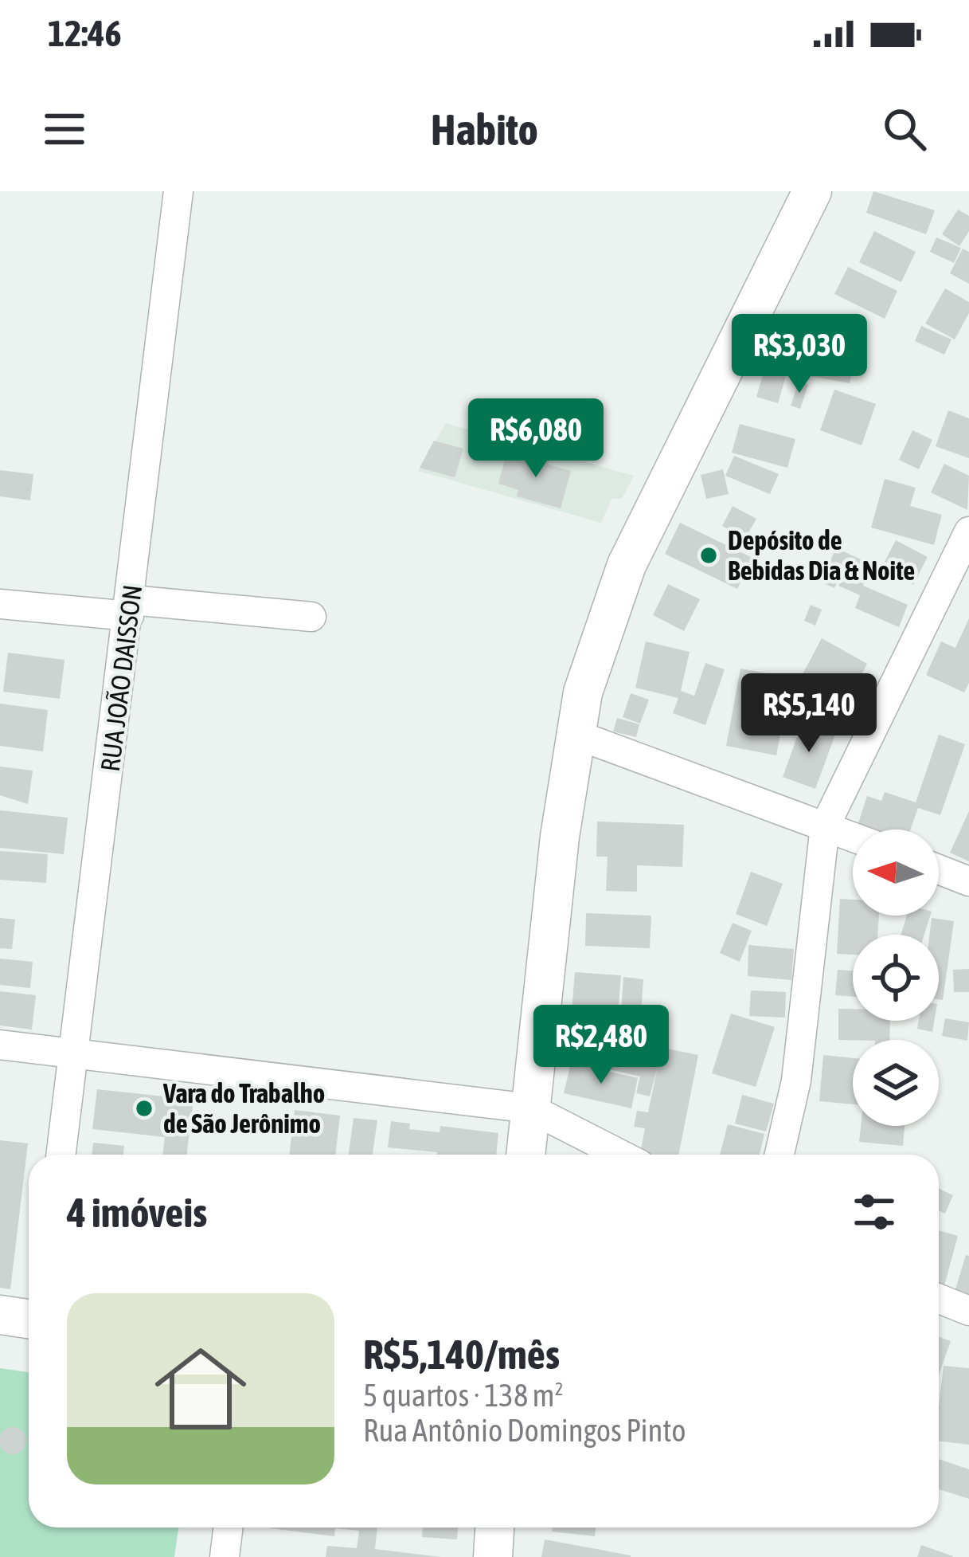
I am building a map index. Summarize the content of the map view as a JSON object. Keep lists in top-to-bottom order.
{
  "streets": {
    "street": ["RUA JOÃO DAISSON"]
  },
  "places": ["Depósito de Bebidas Dia & Noite", "Vara do Trabalho de São Jerônimo"],
  "north": "left",
  "page": {
    "status": "12:46",
    "header": "Habito",
    "price": [
      "R$3,030",
      "R$6,080",
      "R$5,140",
      "R$2,480"
    ],
    "heading": "4 imóveis",
    "list": [
      {
        "name": "R$5,140/mês",
        "note": "5 quartos · 138 m² · Rua Antônio Domingos Pinto"
      }
    ]
  }
}
